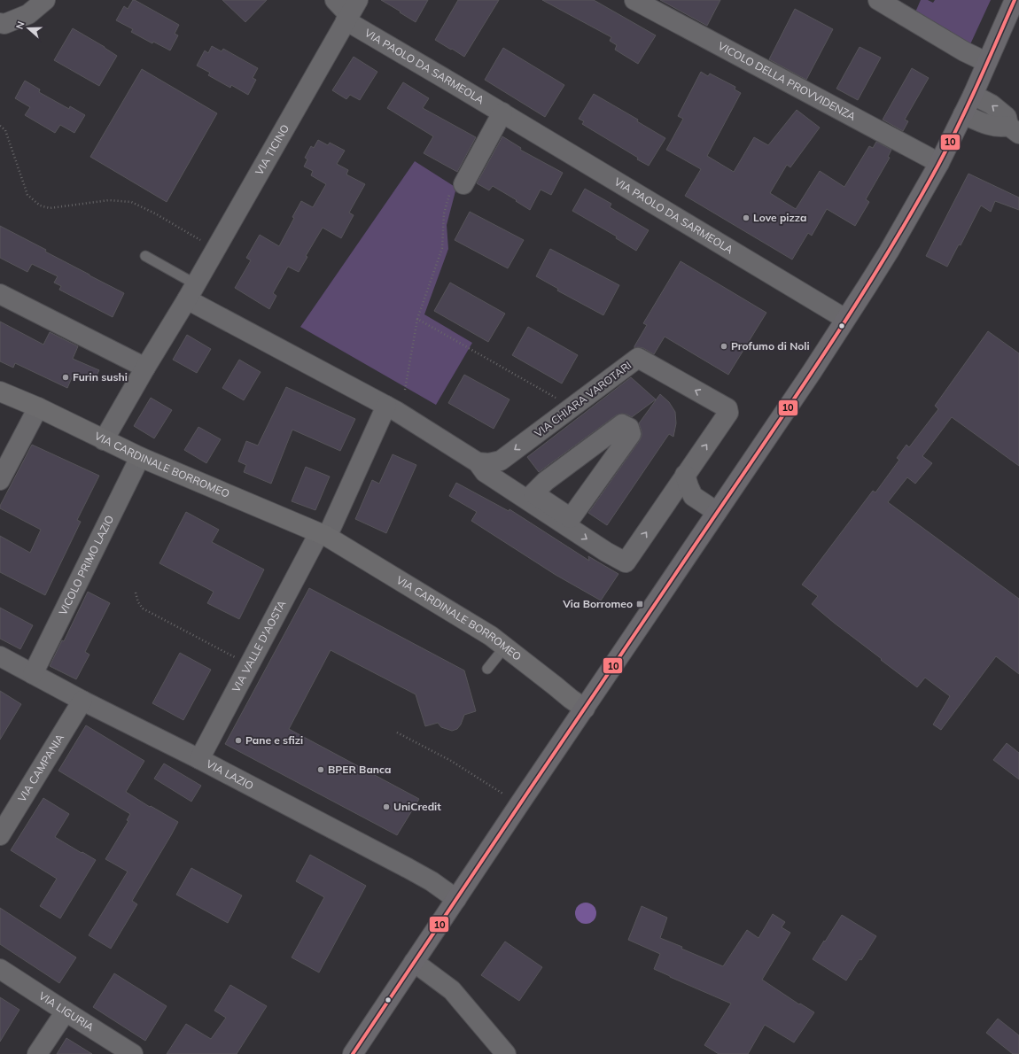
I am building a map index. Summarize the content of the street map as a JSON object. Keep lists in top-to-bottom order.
{
  "streets": {
    "street": [
      "VIA PAOLO DA SARMEOLA",
      "VICOLO DELLA PROVVIDENZA",
      "VIA TICINO",
      "VIA CHIARA VAROTARI",
      "VIA CARDINALE BORROMEO",
      "VICOLO PRIMO LAZIO",
      "VIA VALLE D'AOSTA",
      "VIA CAMPANIA",
      "VIA LAZIO",
      "VIA LIGURIA"
    ]
  },
  "crossings": [
    ["VIA PAOLO DA SARMEOLA", "VIA TICINO"],
    ["VIA TICINO", "VIA CARDINALE BORROMEO"],
    ["VIA CARDINALE BORROMEO", "VICOLO PRIMO LAZIO"],
    ["VIA CARDINALE BORROMEO", "VIA VALLE D'AOSTA"],
    ["VICOLO PRIMO LAZIO", "VIA LAZIO"],
    ["VIA VALLE D'AOSTA", "VIA LAZIO"],
    ["VIA CAMPANIA", "VIA LAZIO"]
  ],
  "places": {
    "other": [
      "Love pizza",
      "Profumo di Noli",
      "Furin sushi",
      "Pane e sfizi",
      "BPER Banca",
      "UniCredit"
    ],
    "transit": ["Via Borromeo"]
  },
  "lines": ["transit line 10"],
  "north": "left"
}
